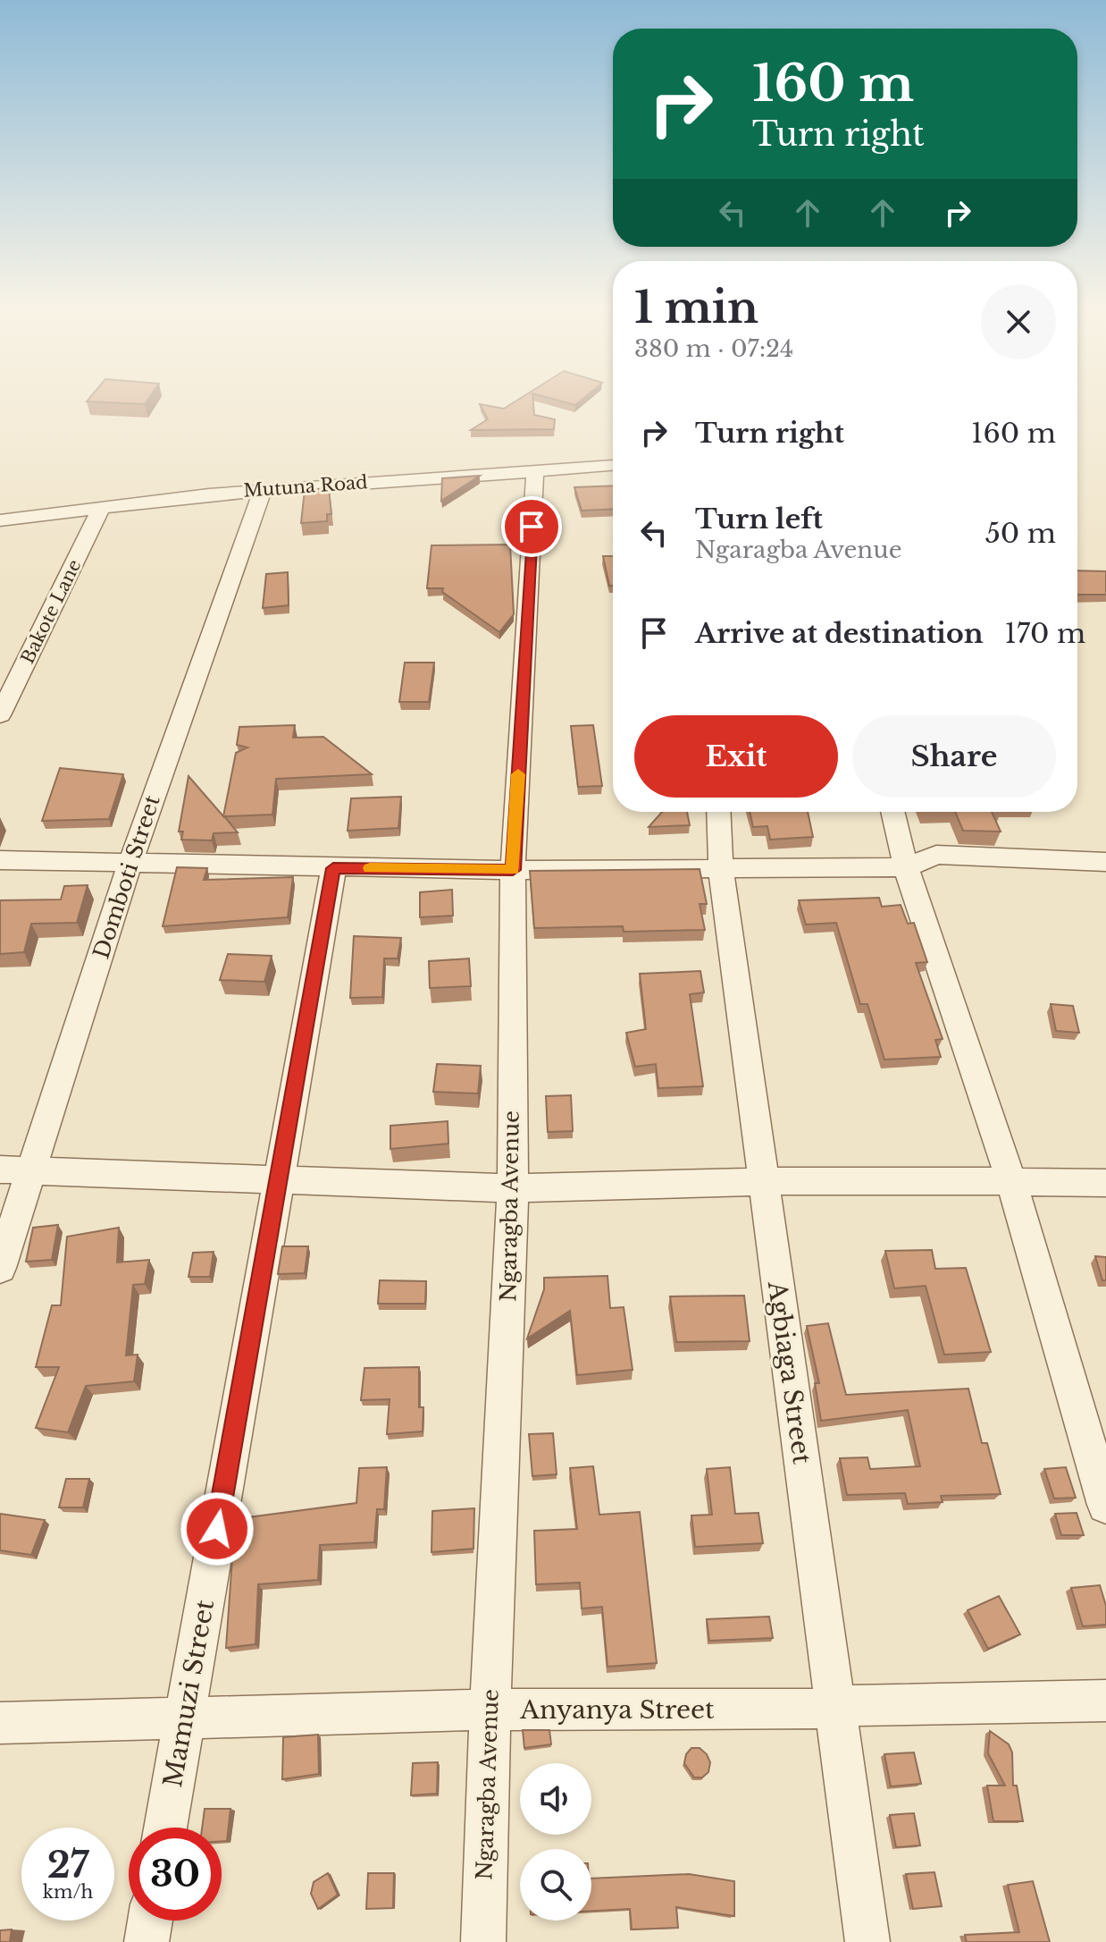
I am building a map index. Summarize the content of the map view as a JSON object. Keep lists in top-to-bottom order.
{
  "streets": {
    "street": [
      "Mutuna Road",
      "Bakote Lane",
      "Domboti Street",
      "Ngaragba Avenue",
      "Agbiaga Street",
      "Mamuzi Street",
      "Anyanya Street"
    ]
  },
  "crossings": [
    ["Mutuna Road", "Bakote Lane"],
    ["Mutuna Road", "Domboti Street"],
    ["Mutuna Road", "Ngaragba Avenue"],
    ["Ngaragba Avenue", "Anyanya Street"],
    ["Agbiaga Street", "Anyanya Street"],
    ["Mamuzi Street", "Anyanya Street"]
  ],
  "page": {
    "turn": ["160 m", "Turn right"],
    "heading": ["1 min", "380 m · 07:24"],
    "list": [
      {
        "name": "Turn right",
        "value": "160 m"
      },
      {
        "name": "Turn left",
        "note": "Ngaragba Avenue",
        "value": "50 m"
      },
      {
        "name": "Arrive at destination",
        "value": "170 m"
      }
    ],
    "buttons": ["Exit", "Share"],
    "speed": "27 km/h",
    "limit": "30"
  }
}
